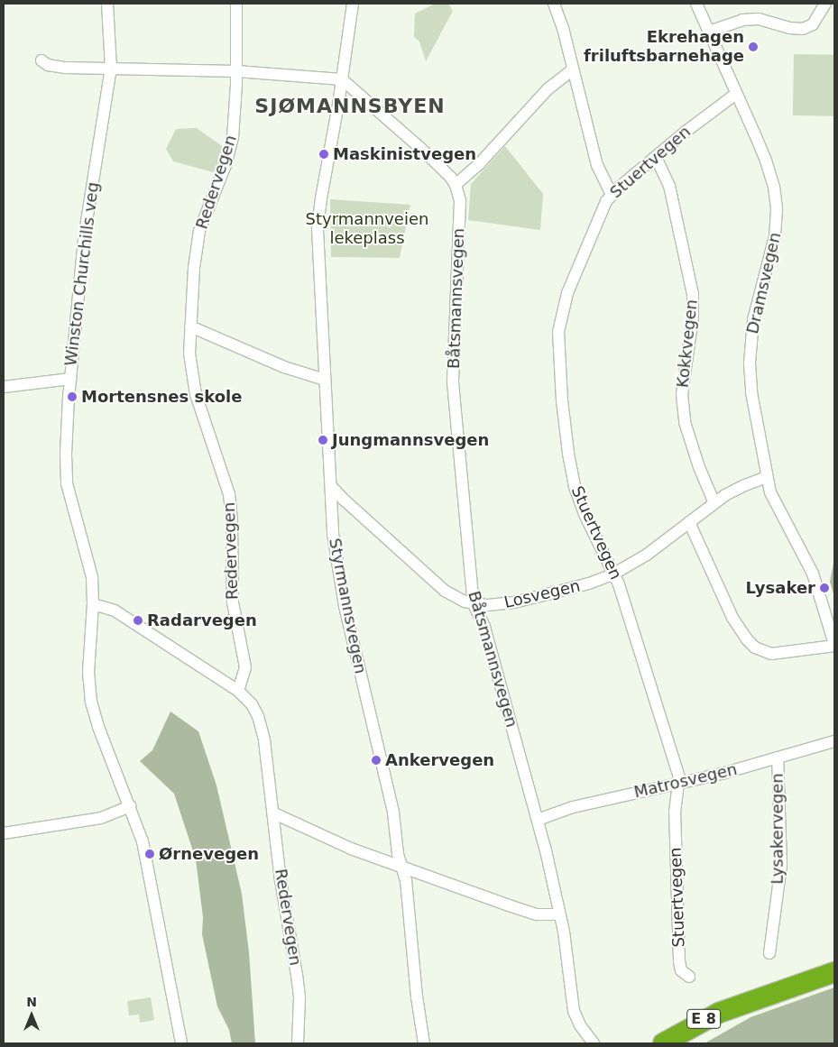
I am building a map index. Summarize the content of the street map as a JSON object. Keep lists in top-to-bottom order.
{
  "streets": {
    "highway": ["E 8"],
    "street": [
      "Stuertvegen",
      "Redervegen",
      "Winston Churchills veg",
      "Dramsvegen",
      "Båtsmannsvegen",
      "Kokkvegen",
      "Losvegen",
      "Styrmannsvegen",
      "Matrosvegen",
      "Lysakervegen"
    ]
  },
  "crossings": [
    ["Stuertvegen", "Dramsvegen"],
    ["Stuertvegen", "Kokkvegen"],
    ["Stuertvegen", "Losvegen"],
    ["Stuertvegen", "Matrosvegen"],
    ["Dramsvegen", "Losvegen"],
    ["Båtsmannsvegen", "Losvegen"],
    ["Båtsmannsvegen", "Matrosvegen"],
    ["Kokkvegen", "Losvegen"],
    ["Losvegen", "Styrmannsvegen"],
    ["Matrosvegen", "Lysakervegen"]
  ],
  "districts": ["SJØMANNSBYEN"],
  "parks": ["Styrmannveien lekeplass"],
  "places": [
    "Ekrehagen friluftsbarnehage",
    "Maskinistvegen",
    "Mortensnes skole",
    "Jungmannsvegen",
    "Lysaker",
    "Radarvegen",
    "Ankervegen",
    "Ørnevegen"
  ],
  "north": "top"
}
